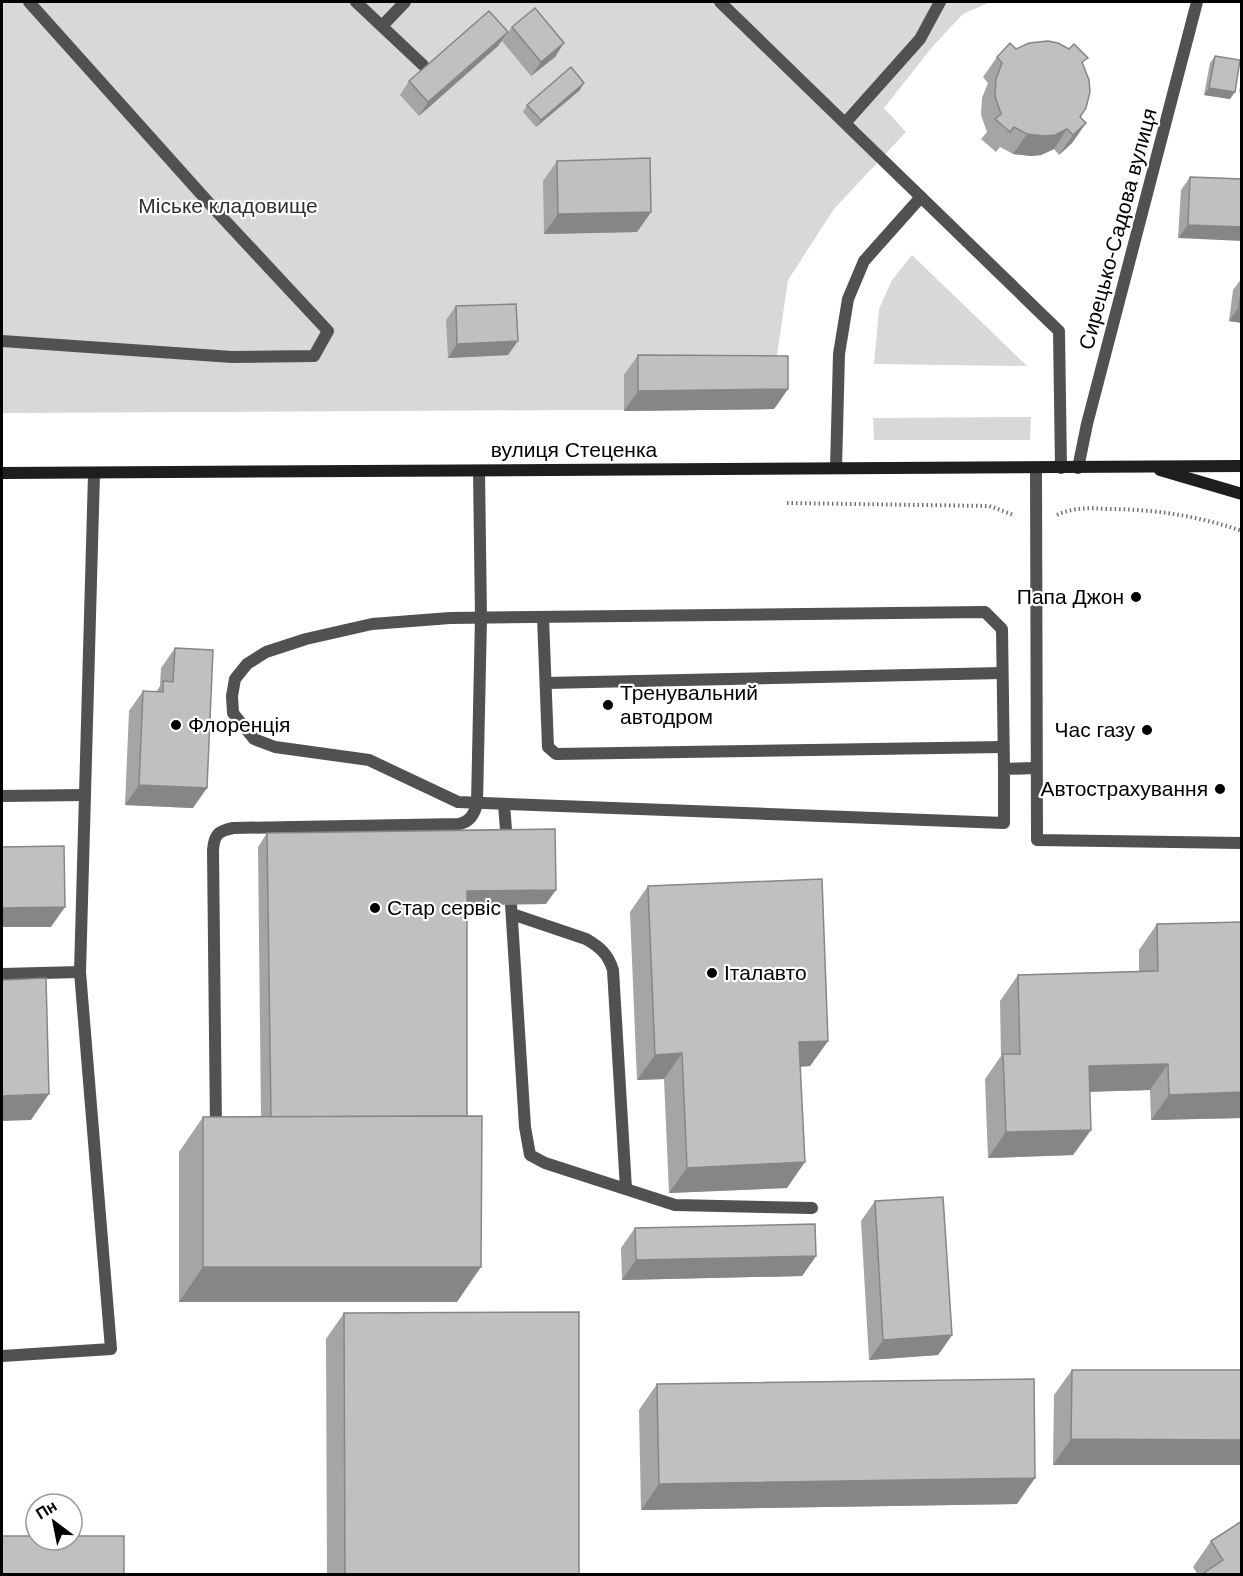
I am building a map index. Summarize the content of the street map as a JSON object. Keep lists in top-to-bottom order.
{
  "streets": {
    "main road": ["вулиця Стеценка"],
    "street": ["Сирецько-Садова вулиця"]
  },
  "crossings": [
    ["Сирецько-Садова вулиця", "вулиця Стеценка"]
  ],
  "parks": ["Міське кладовище"],
  "places": [
    "Папа Джон",
    "Тренувальний автодром",
    "Флоренція",
    "Час газу",
    "Автострахування",
    "Стар сервіс",
    "Італавто"
  ],
  "north": "top left"
}
